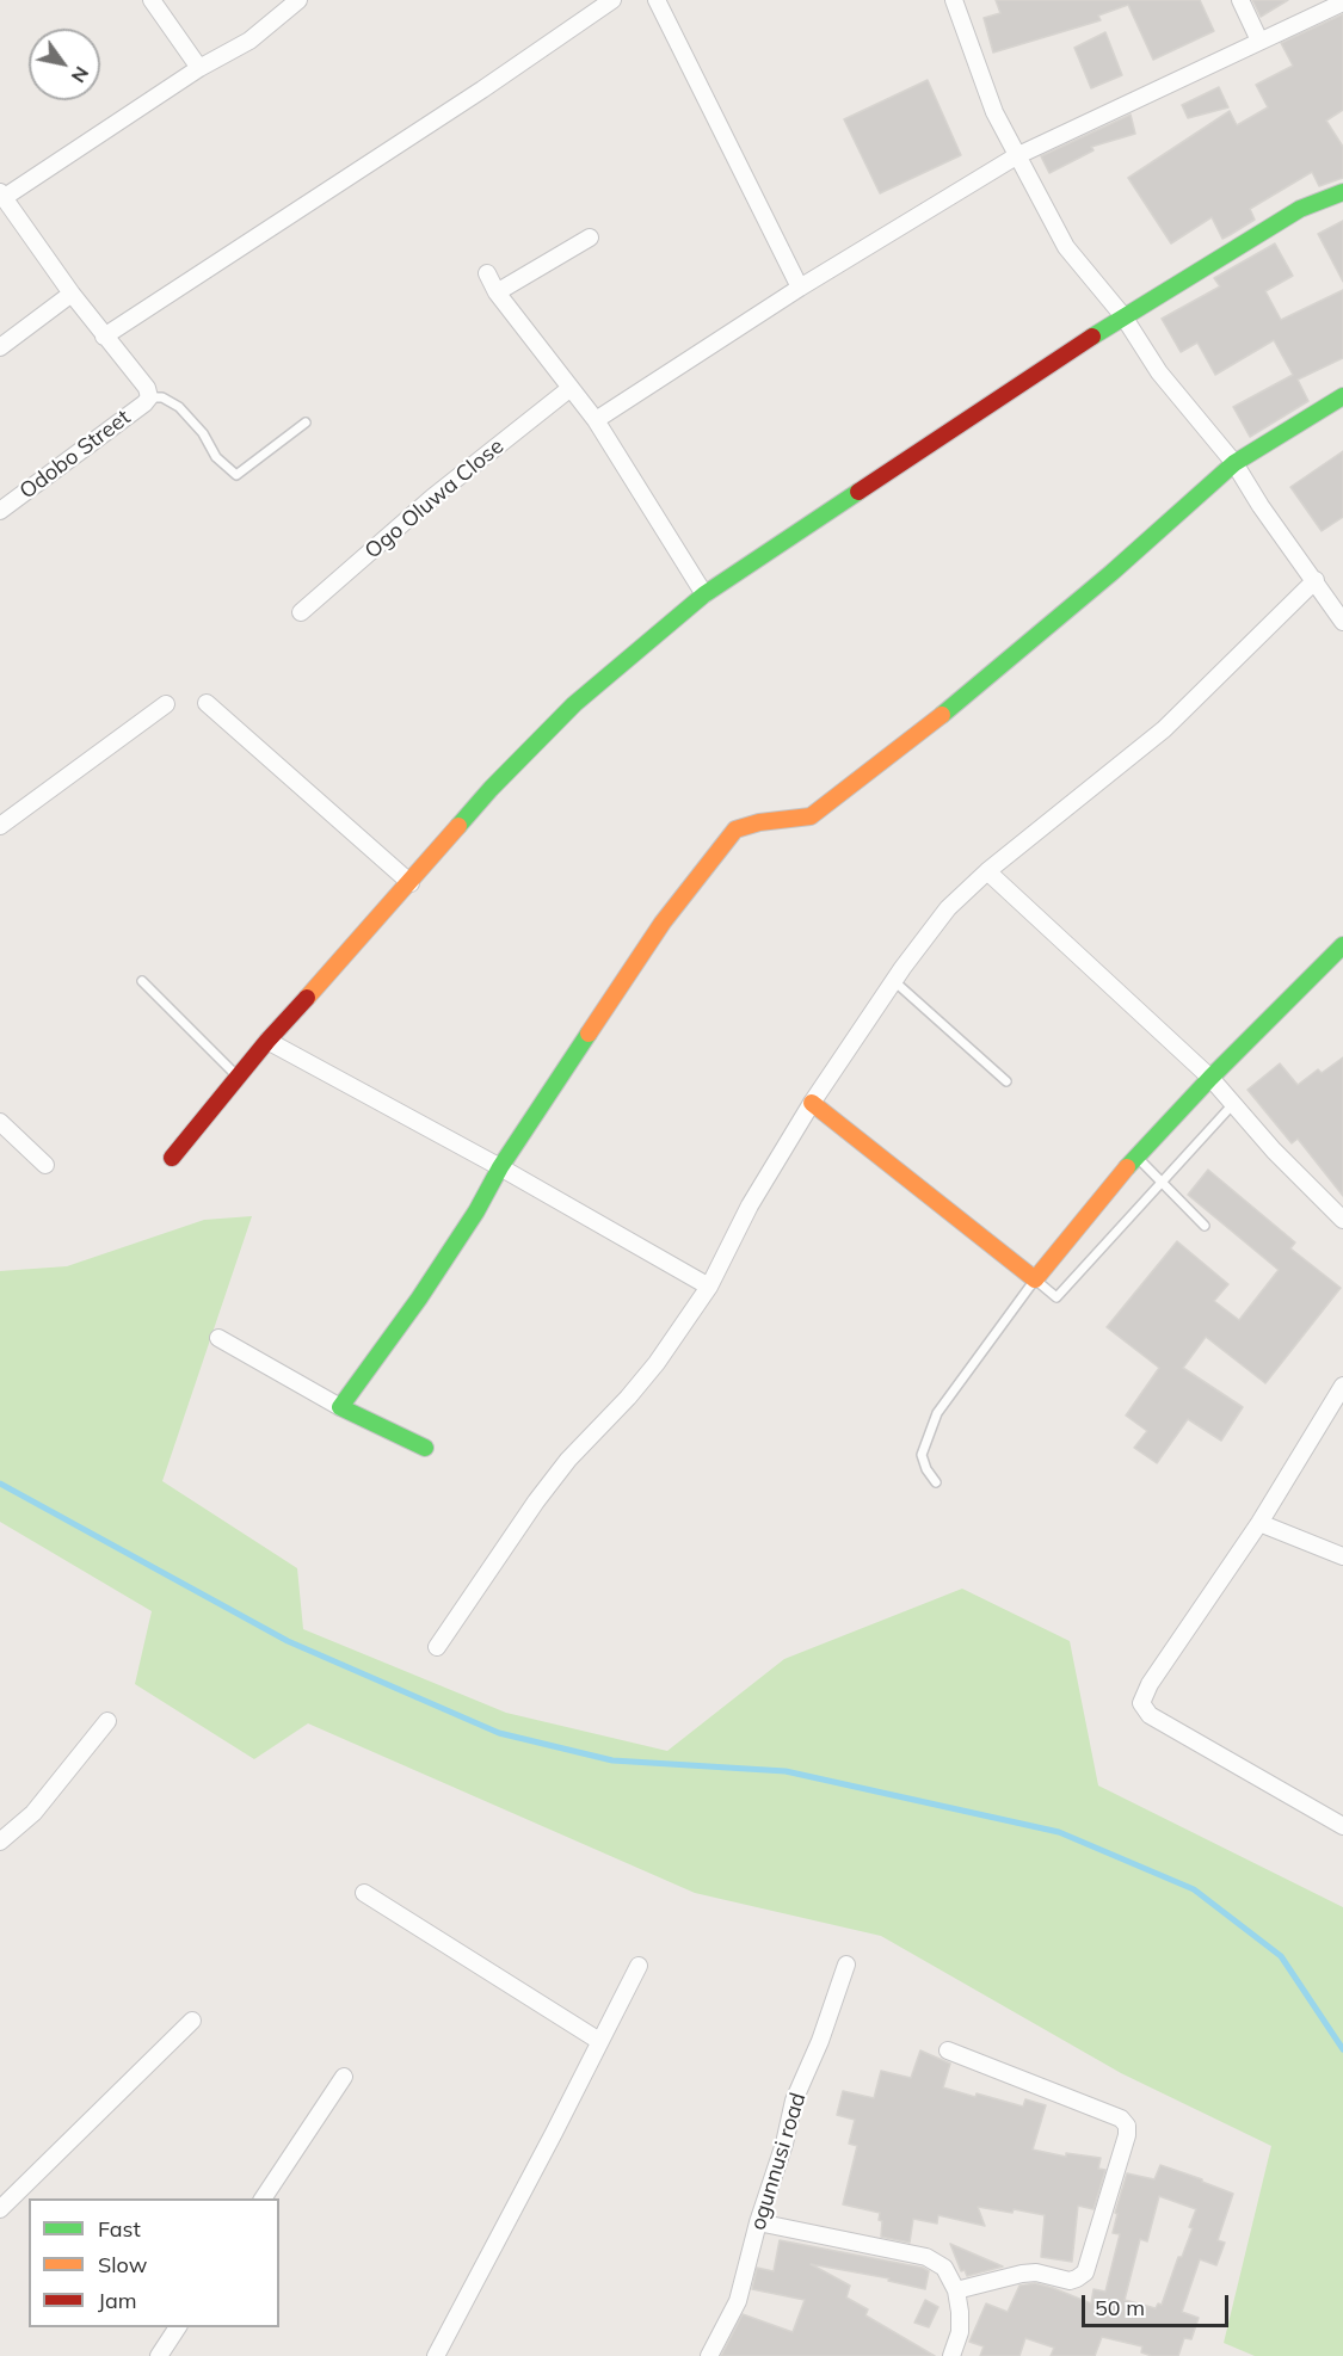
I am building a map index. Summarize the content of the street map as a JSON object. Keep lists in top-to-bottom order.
{
  "streets": {
    "street": ["Odobo Street", "Ogo Oluwa Close", "ogunnusi road"]
  },
  "legend": ["Fast", "Slow", "Jam"],
  "scale_bar": "50 m",
  "north": "bottom right"
}
